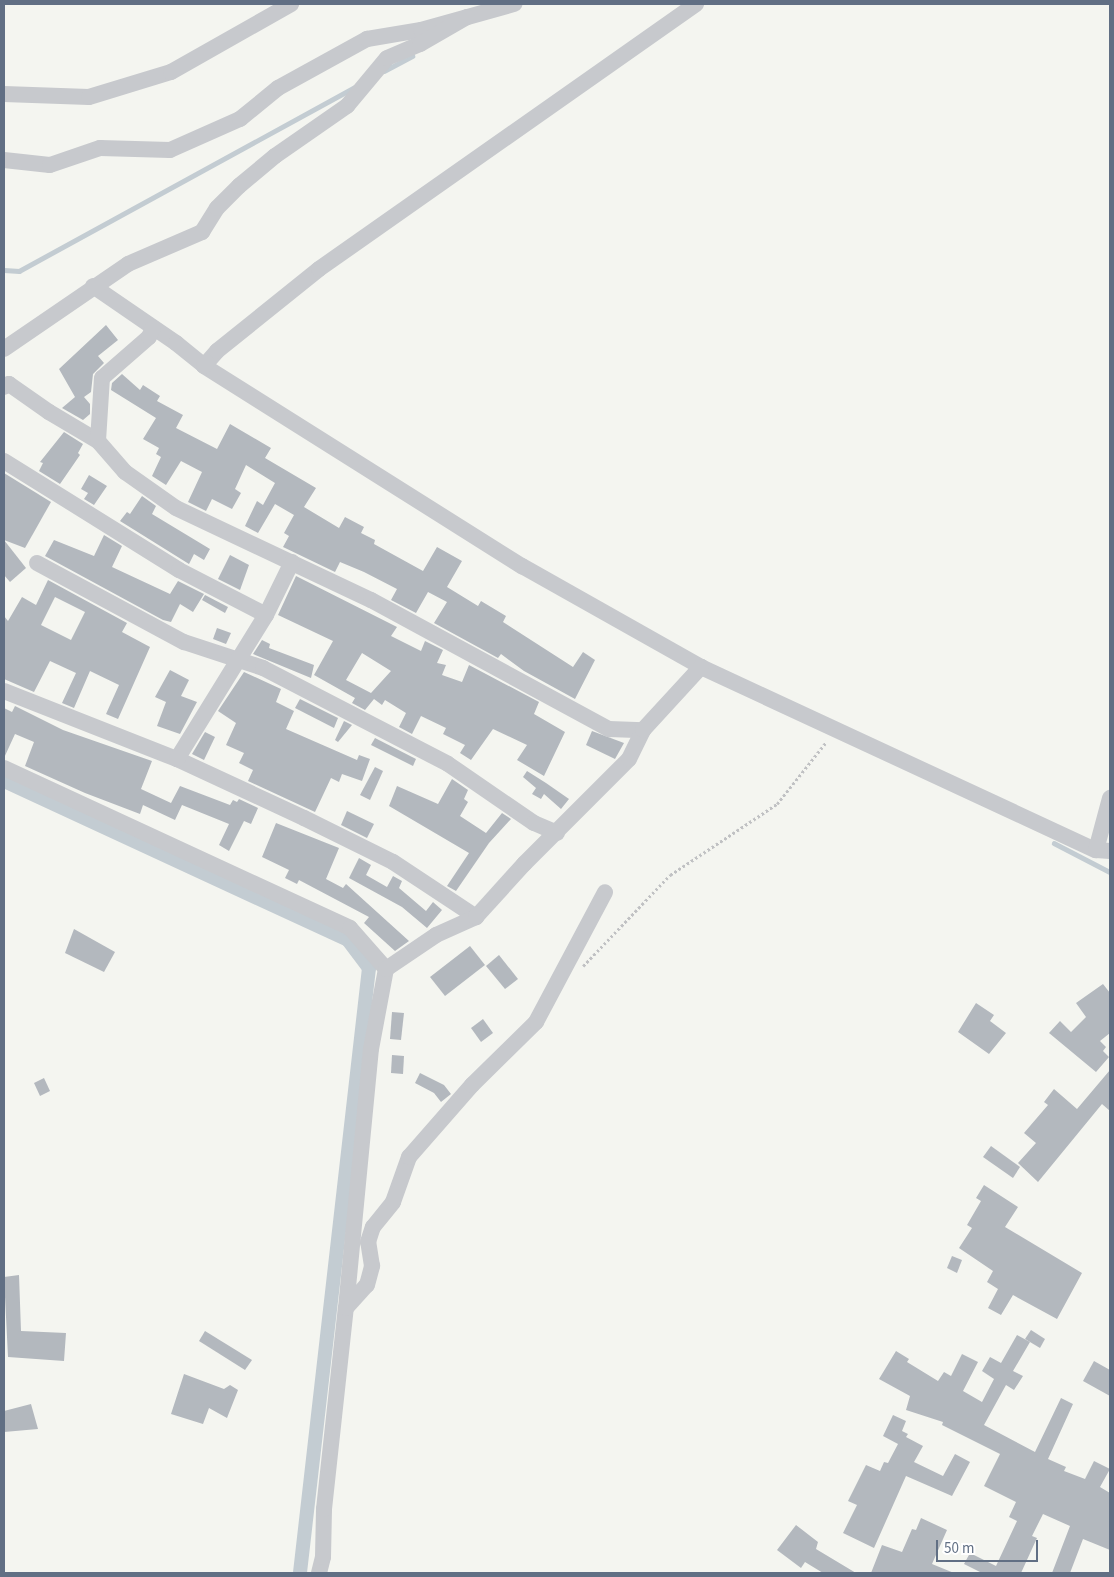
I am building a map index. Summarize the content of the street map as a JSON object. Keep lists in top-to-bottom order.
{
  "scale_bar": "50 m"
}
